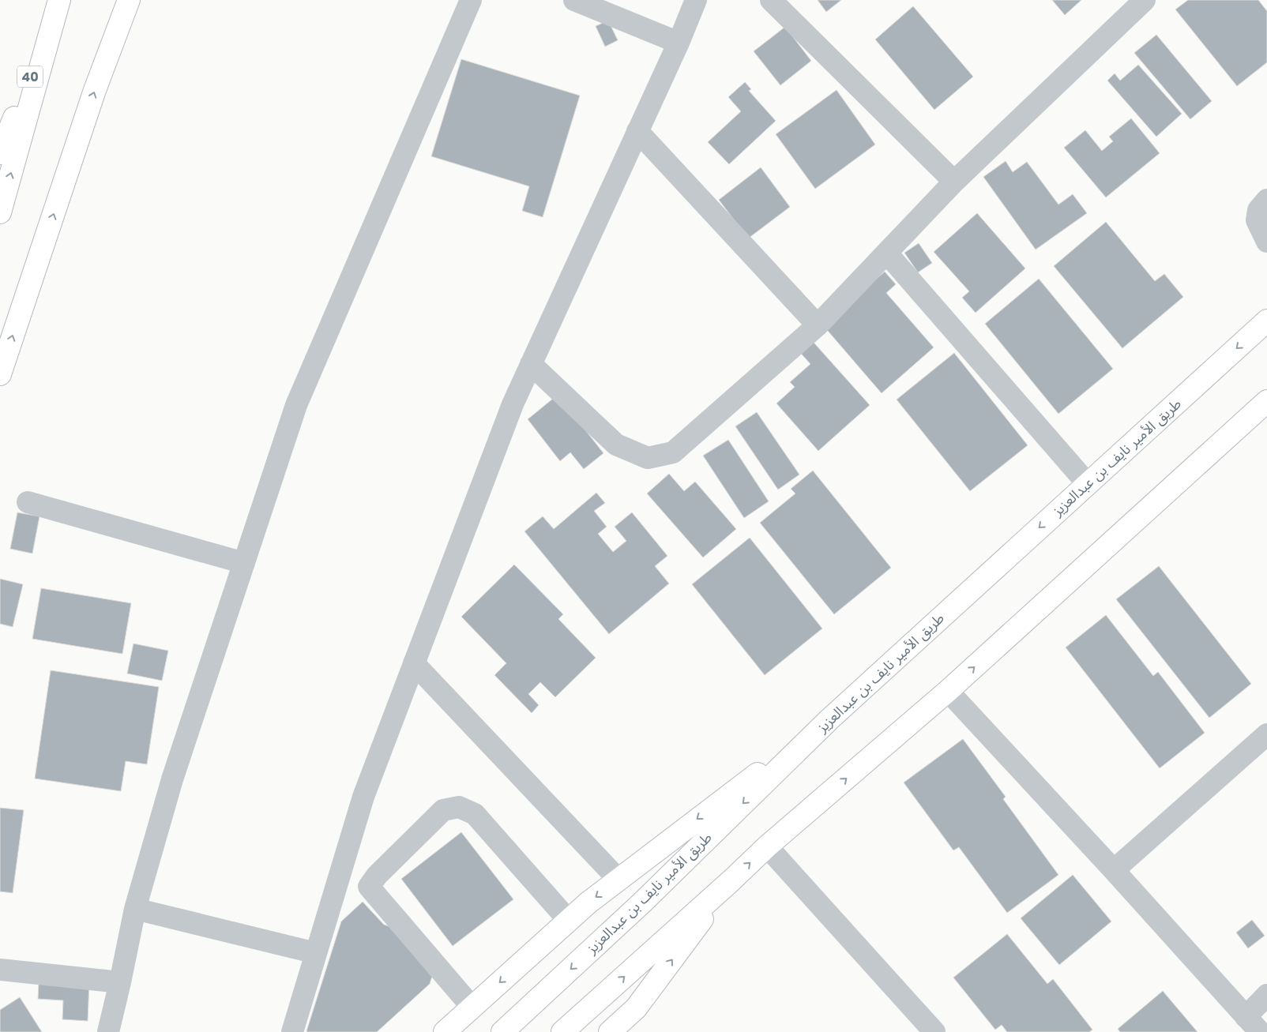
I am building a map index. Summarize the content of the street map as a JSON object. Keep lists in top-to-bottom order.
{
  "streets": {
    "main road": ["40", "طريق الأمير نايف بن عبدالعزيز"]
  }
}
